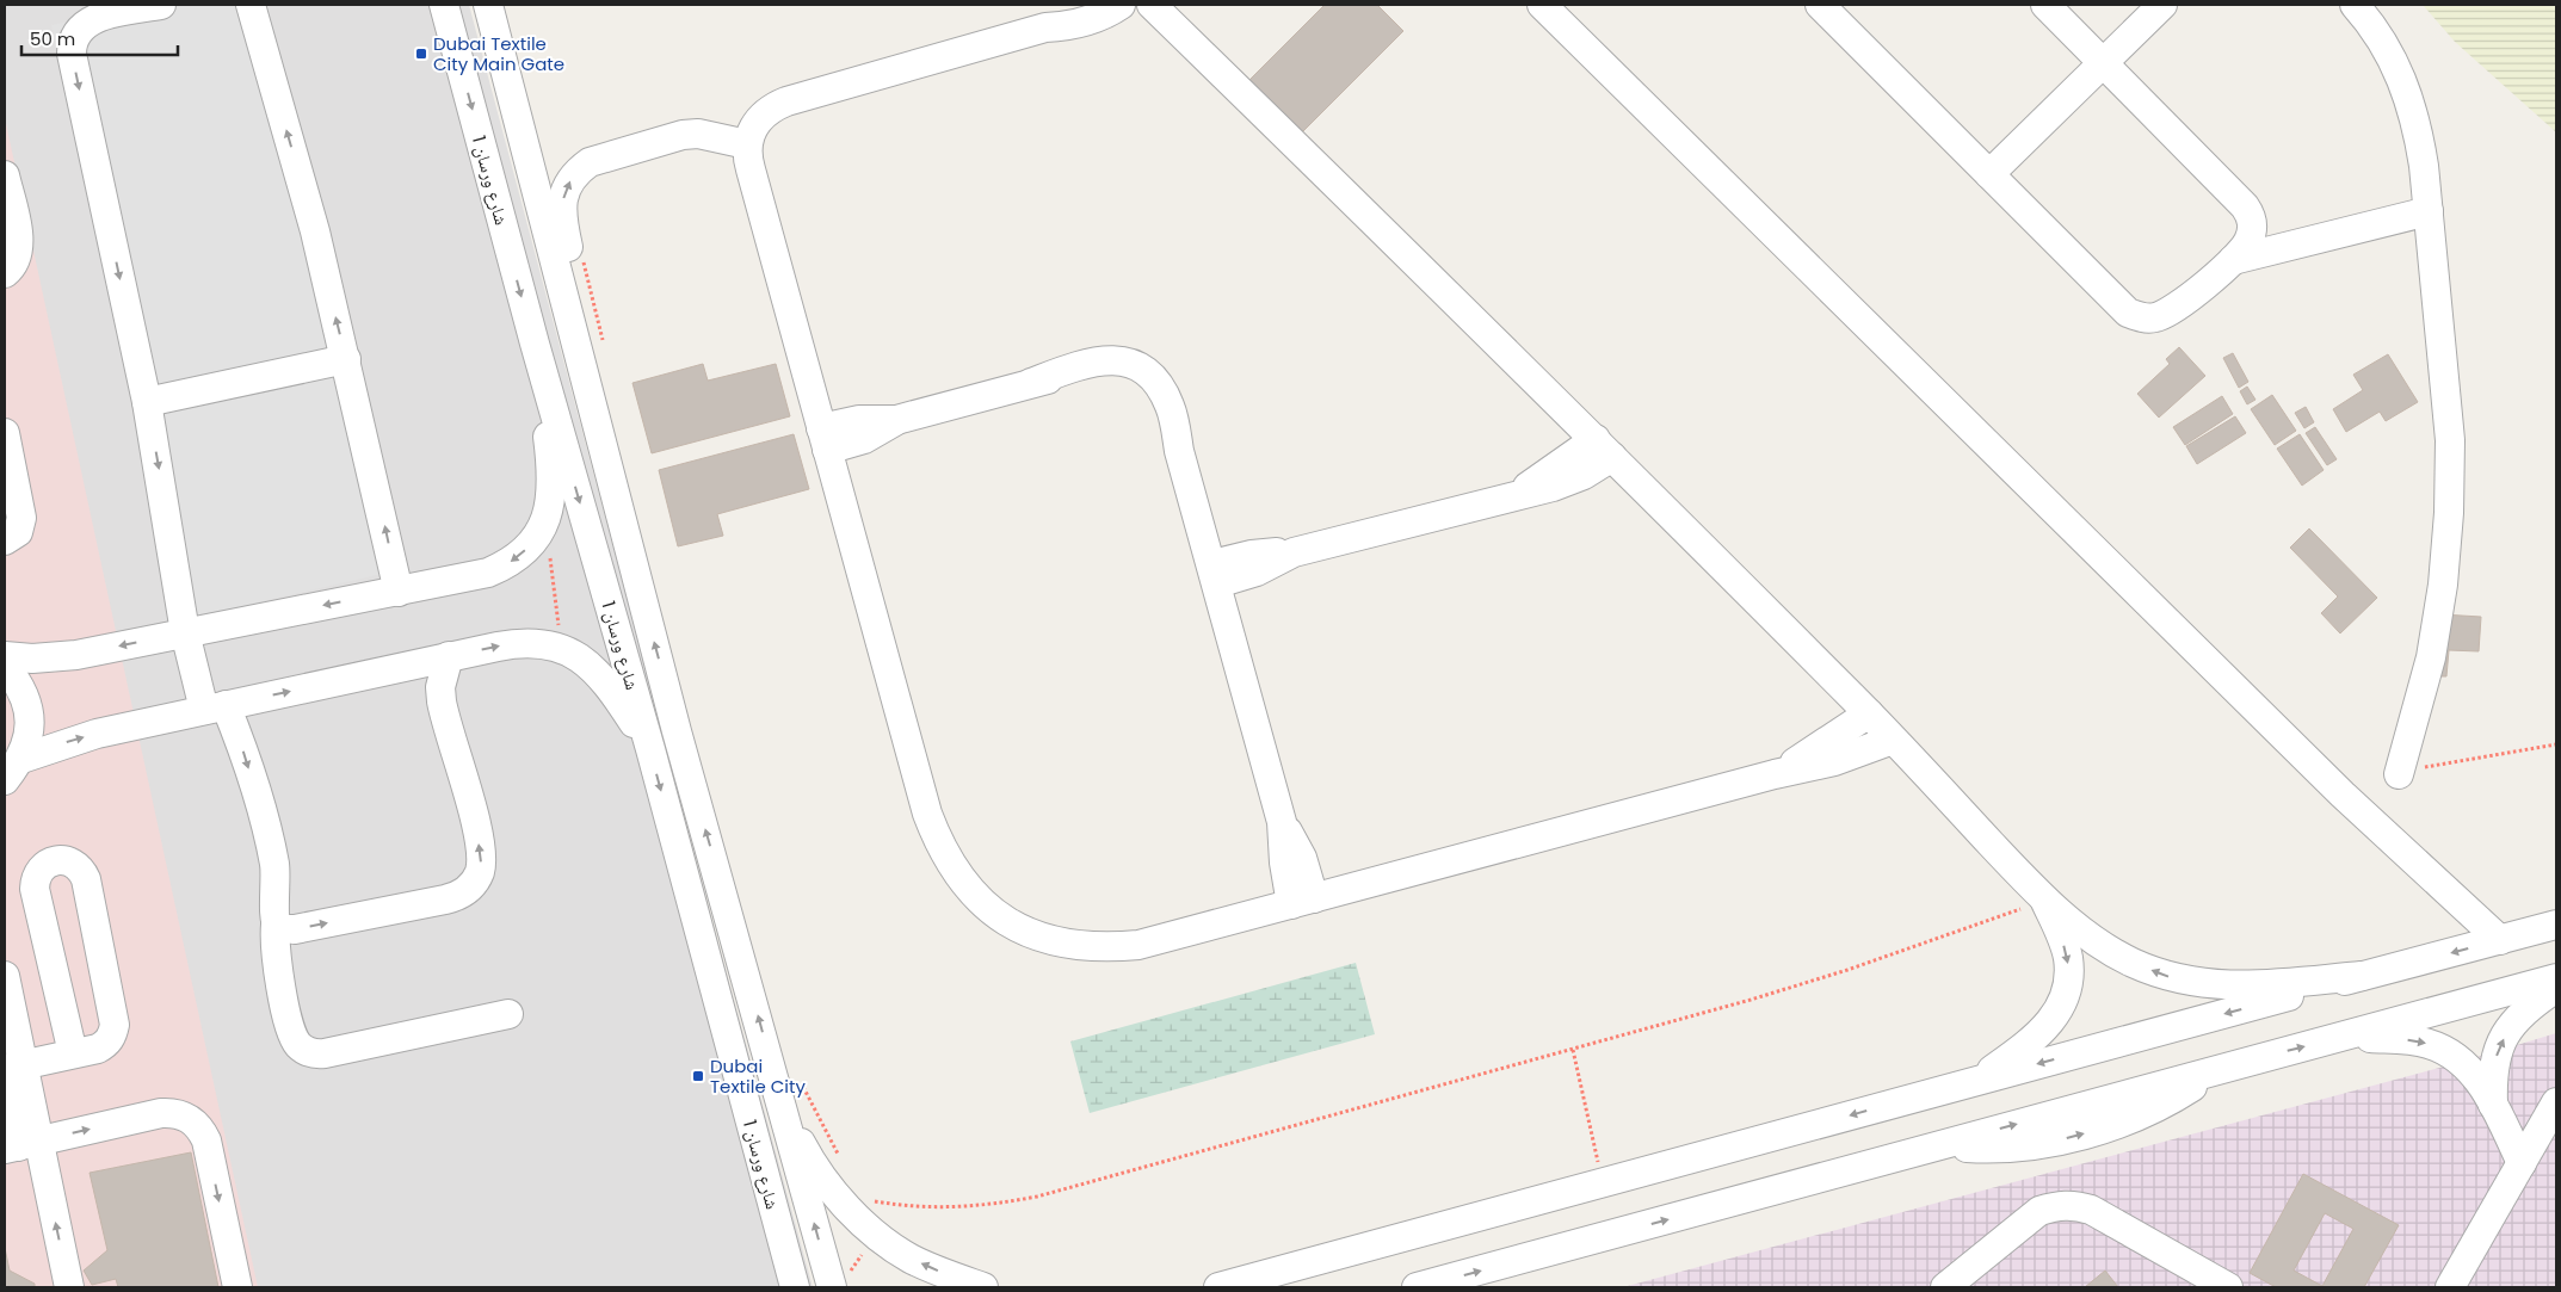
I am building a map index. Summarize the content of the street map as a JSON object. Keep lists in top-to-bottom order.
{
  "streets": {
    "street": ["شارع ورسان 1"]
  },
  "places": {
    "transit": ["Dubai Textile City Main Gate", "Dubai Textile City"]
  },
  "scale_bar": "50 m"
}
